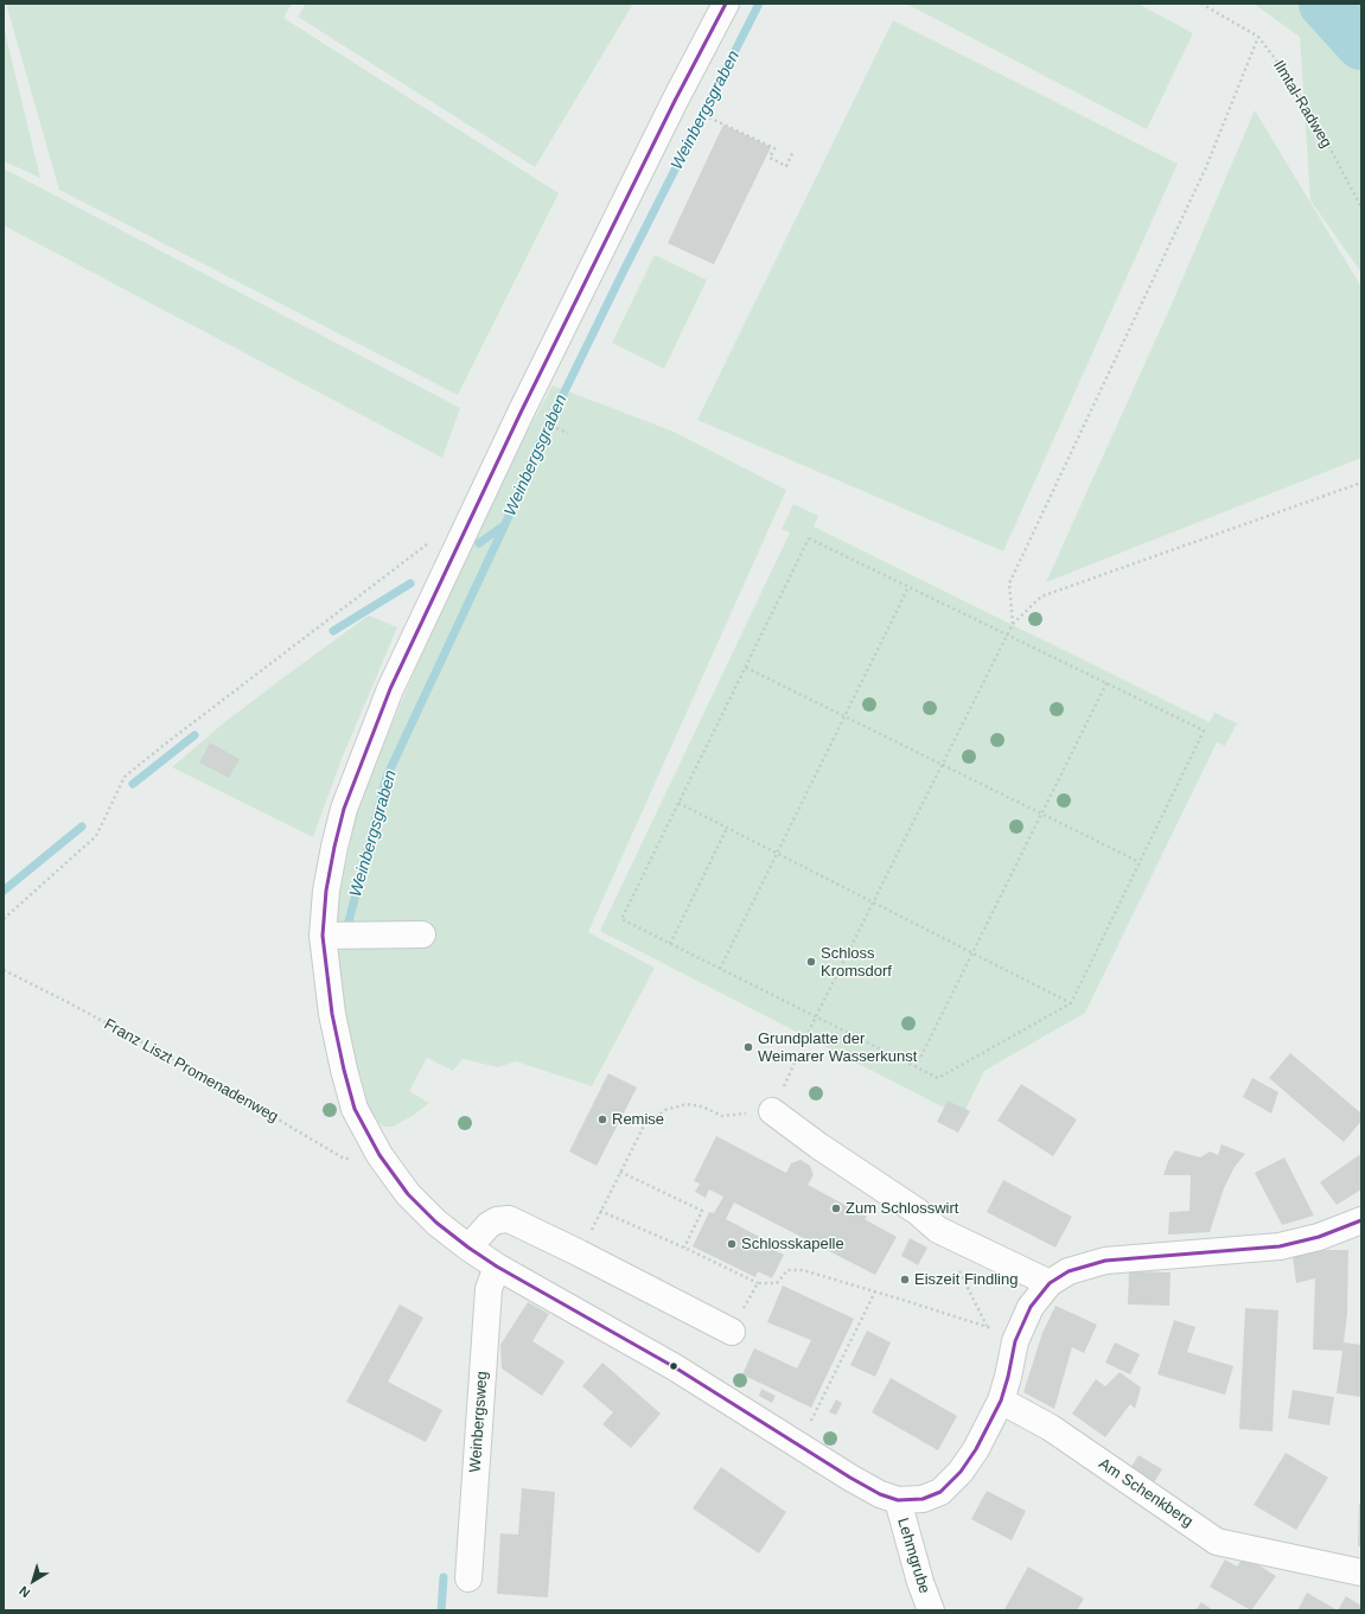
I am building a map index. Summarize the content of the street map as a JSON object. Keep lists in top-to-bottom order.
{
  "streets": {
    "street": ["Weinbergsweg", "Am Schenkberg", "Lehmgrube"],
    "path": ["Ilmtal-Radweg", "Franz Liszt Promenadenweg"]
  },
  "water": ["Weinbergsgraben"],
  "places": [
    "Schloss Kromsdorf",
    "Grundplatte der Weimarer Wasserkunst",
    "Remise",
    "Zum Schlosswirt",
    "Schlosskapelle",
    "Eiszeit Findling"
  ],
  "north": "bottom left"
}
